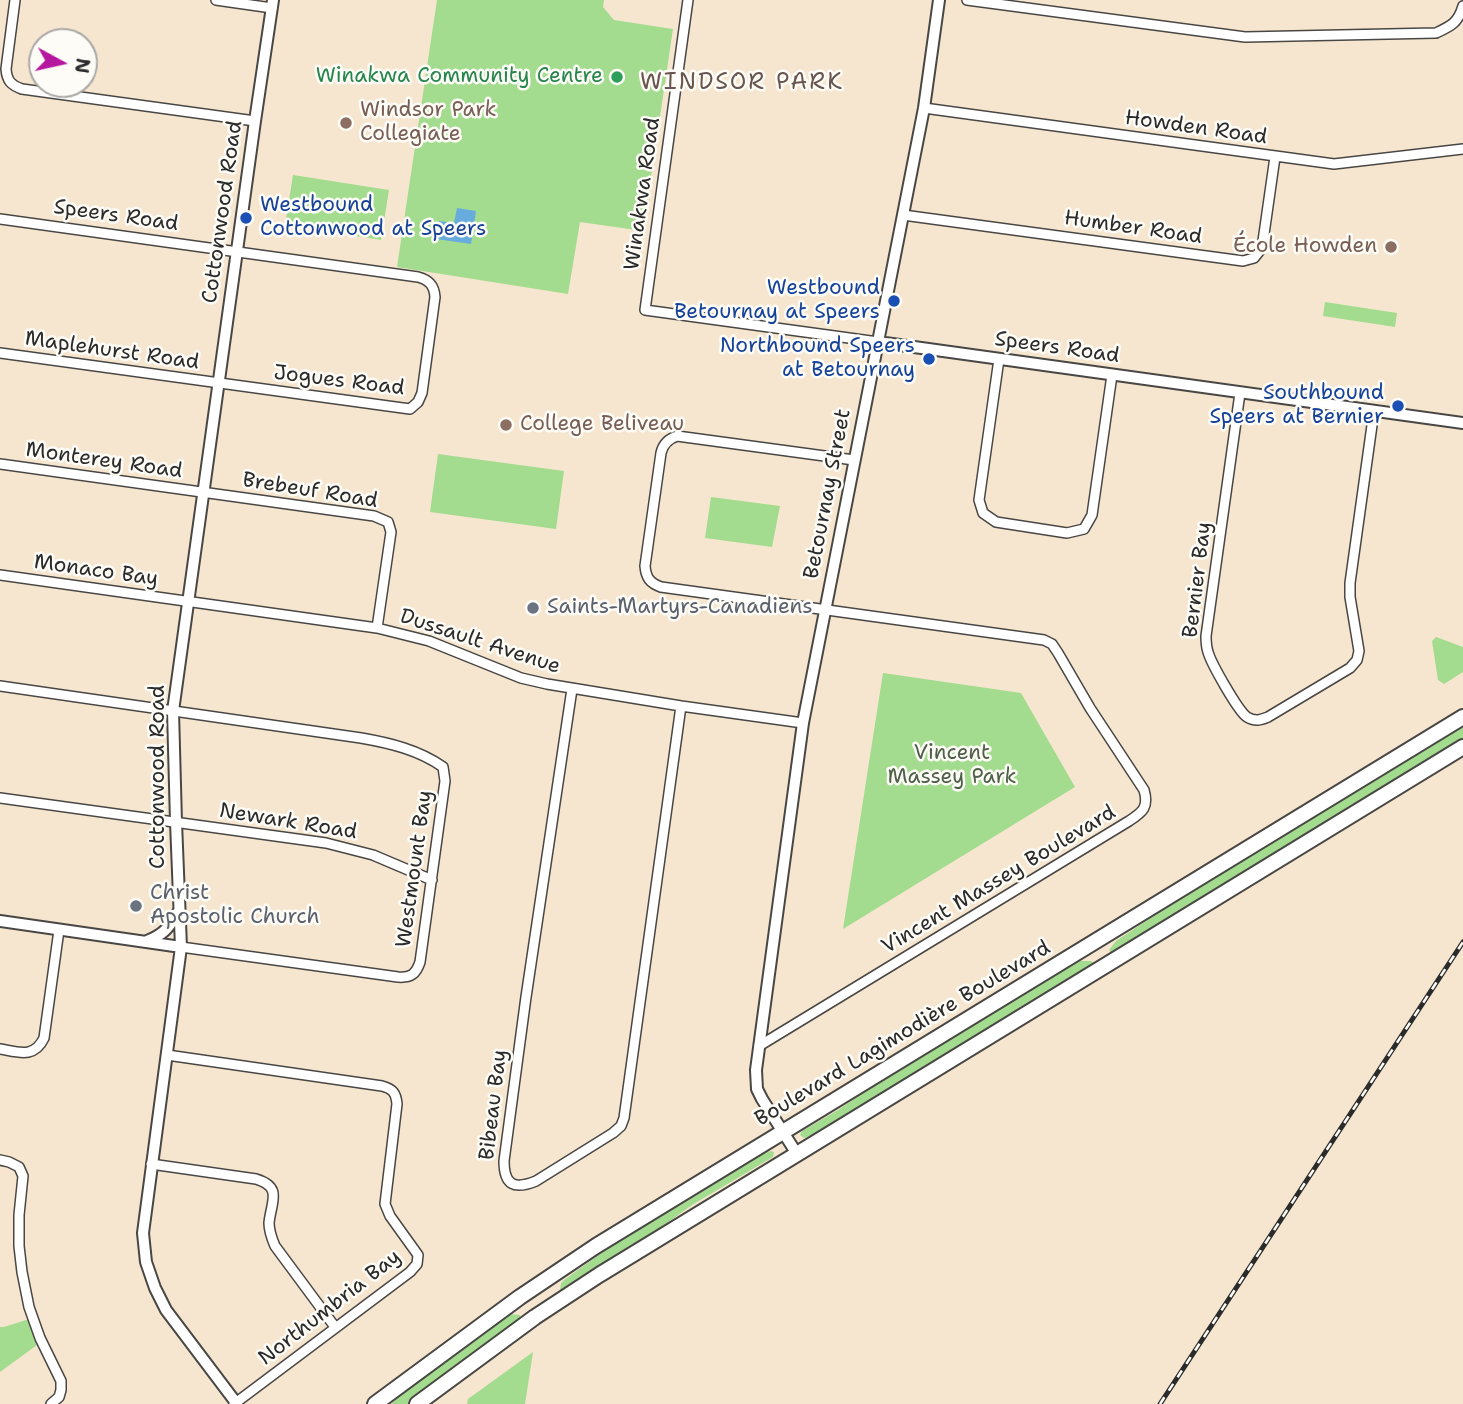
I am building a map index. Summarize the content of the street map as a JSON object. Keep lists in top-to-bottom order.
{
  "streets": {
    "main road": ["Boulevard Lagimodière Boulevard"],
    "street": [
      "Howden Road",
      "Winakwa Road",
      "Cottonwood Road",
      "Speers Road",
      "Humber Road",
      "Maplehurst Road",
      "Jogues Road",
      "Monterey Road",
      "Brebeuf Road",
      "Betournay Street",
      "Monaco Bay",
      "Bernier Bay",
      "Dussault Avenue",
      "Newark Road",
      "Westmount Bay",
      "Vincent Massey Boulevard",
      "Bibeau Bay",
      "Northumbria Bay"
    ]
  },
  "crossings": [
    ["Howden Road", "Humber Road"],
    ["Howden Road", "Betournay Street"],
    ["Winakwa Road", "Speers Road"],
    ["Cottonwood Road", "Speers Road"],
    ["Cottonwood Road", "Maplehurst Road"],
    ["Cottonwood Road", "Jogues Road"],
    ["Cottonwood Road", "Monterey Road"],
    ["Cottonwood Road", "Brebeuf Road"],
    ["Cottonwood Road", "Monaco Bay"],
    ["Cottonwood Road", "Dussault Avenue"],
    ["Cottonwood Road", "Newark Road"],
    ["Cottonwood Road", "Westmount Bay"],
    ["Cottonwood Road", "Northumbria Bay"],
    ["Speers Road", "Jogues Road"],
    ["Speers Road", "Betournay Street"],
    ["Speers Road", "Bernier Bay"],
    ["Humber Road", "Betournay Street"],
    ["Maplehurst Road", "Jogues Road"],
    ["Monterey Road", "Brebeuf Road"],
    ["Brebeuf Road", "Dussault Avenue"],
    ["Betournay Street", "Dussault Avenue"],
    ["Betournay Street", "Vincent Massey Boulevard"],
    ["Betournay Street", "Boulevard Lagimodière Boulevard"],
    ["Monaco Bay", "Dussault Avenue"],
    ["Dussault Avenue", "Bibeau Bay"],
    ["Newark Road", "Westmount Bay"]
  ],
  "districts": ["WINDSOR PARK"],
  "parks": ["Vincent Massey Park"],
  "places": [
    "Winakwa Community Centre",
    "Windsor Park Collegiate",
    "Westbound Cottonwood at Speers",
    "École Howden",
    "Westbound Betournay at Speers",
    "Northbound Speers at Betournay",
    "Southbound Speers at Bernier",
    "College Beliveau",
    "Saints-Martyrs-Canadiens",
    "Christ Apostolic Church"
  ],
  "north": "right"
}
